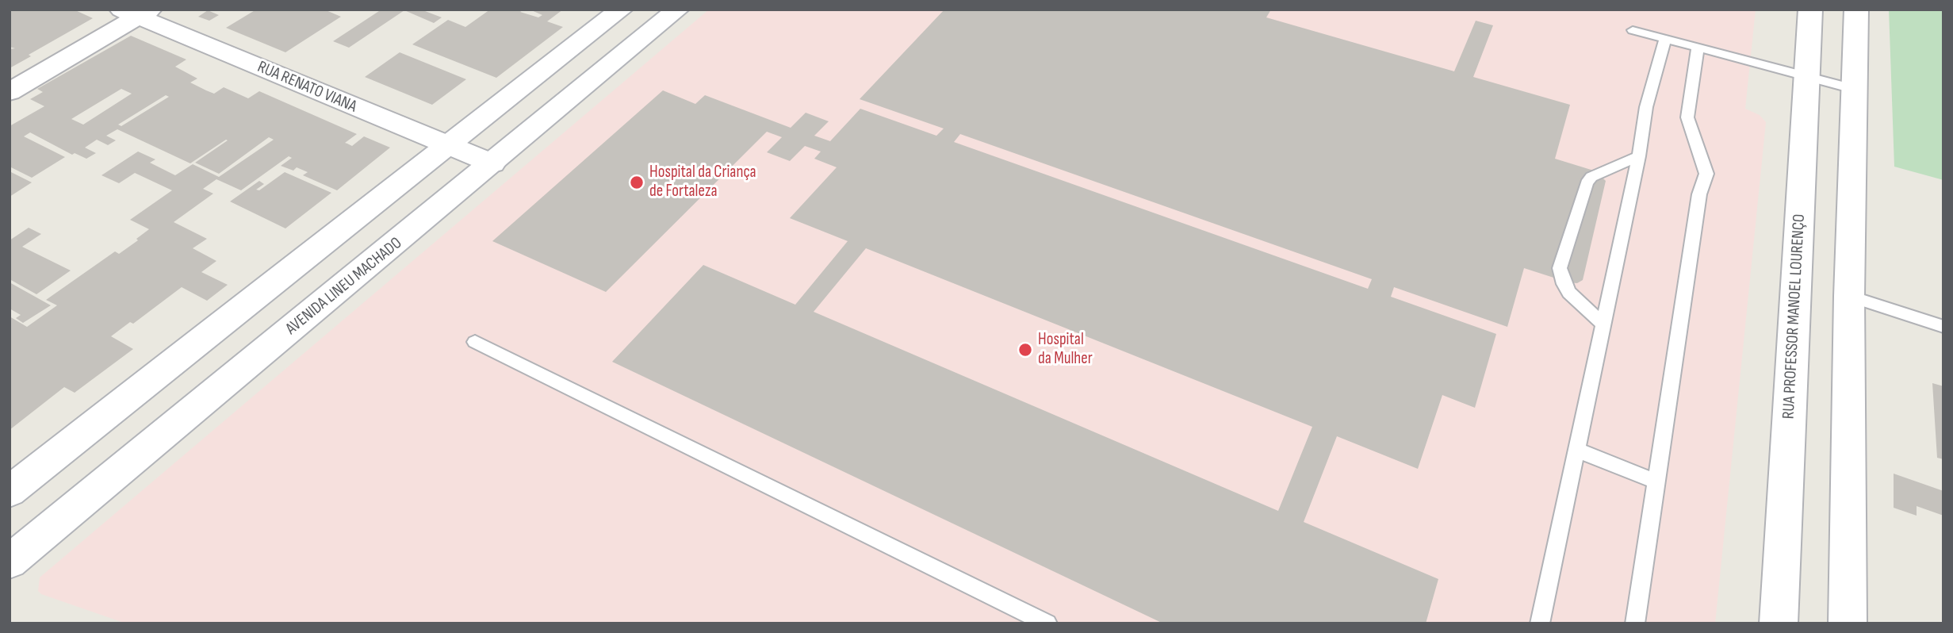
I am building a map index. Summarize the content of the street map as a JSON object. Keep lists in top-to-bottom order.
{
  "streets": {
    "street": ["RUA RENATO VIANA", "AVENIDA LINEU MACHADO", "RUA PROFESSOR MANOEL LOURENÇO"]
  },
  "crossings": [
    ["RUA RENATO VIANA", "AVENIDA LINEU MACHADO"]
  ],
  "places": ["Hospital da Criança de Fortaleza", "Hospital da Mulher"]
}
